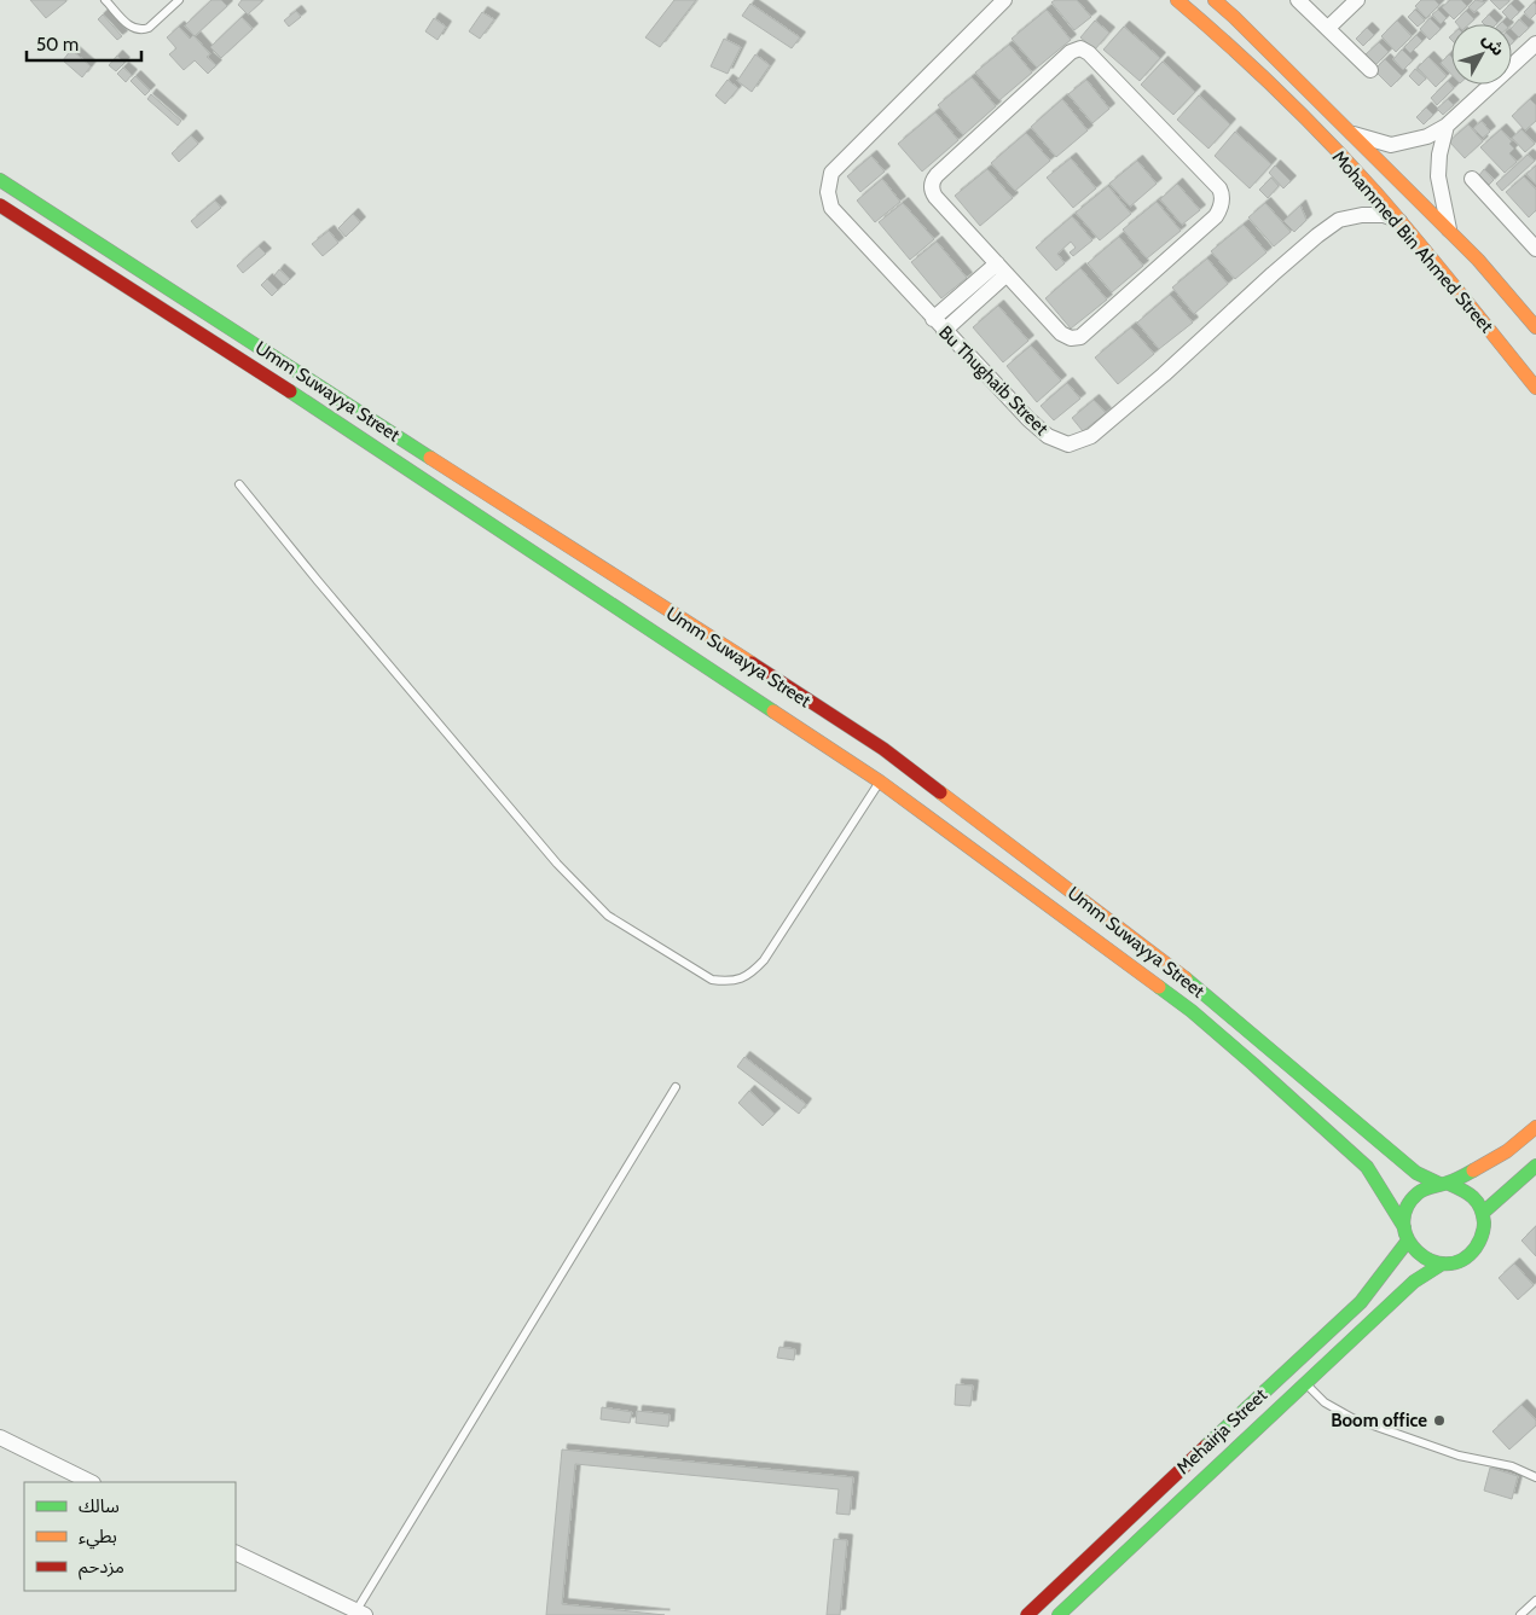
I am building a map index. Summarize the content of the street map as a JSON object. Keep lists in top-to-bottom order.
{
  "streets": {
    "street": [
      "Mohammed Bin Ahmed Street",
      "Bu Thughaib Street",
      "Umm Suwayya Street",
      "Mehairja Street"
    ]
  },
  "crossings": [
    ["Mohammed Bin Ahmed Street", "Bu Thughaib Street"],
    ["Umm Suwayya Street", "Mehairja Street"]
  ],
  "places": ["Boom office"],
  "legend": ["سالك", "بطيء", "مزدحم"],
  "scale_bar": "50 m",
  "north": "top right"
}
